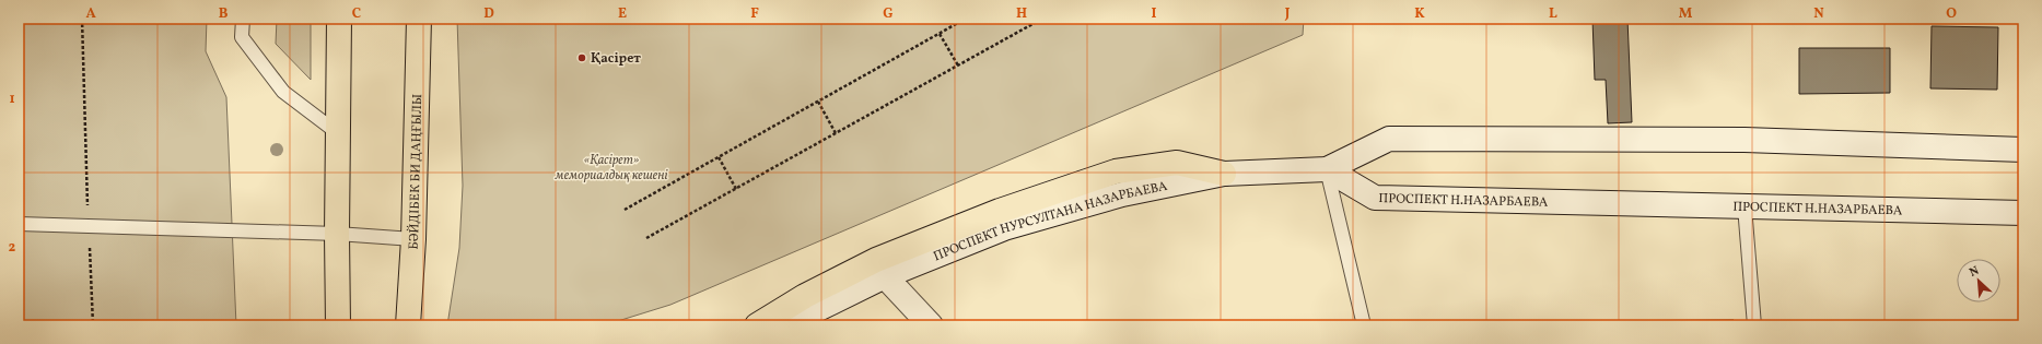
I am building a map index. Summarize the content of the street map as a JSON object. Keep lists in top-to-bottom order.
{
  "streets": {
    "main road": ["БӘЙДІБЕК БИ ДАҢҒЫЛЫ", "ПРОСПЕКТ Н.НАЗАРБАЕВА", "ПРОСПЕКТ НУРСУЛТАНА НАЗАРБАЕВА"]
  },
  "crossings": [
    ["ПРОСПЕКТ Н.НАЗАРБАЕВА", "ПРОСПЕКТ НУРСУЛТАНА НАЗАРБАЕВА"]
  ],
  "parks": ["«Қасірет» мемориалдық кешені"],
  "places": ["Қасірет"],
  "north": "top left",
  "grid": {
    "columns": [
      "A",
      "B",
      "C",
      "D",
      "E",
      "F",
      "G",
      "H",
      "I",
      "J",
      "K",
      "L",
      "M",
      "N",
      "O"
    ],
    "rows": ["1", "2"]
  }
}
